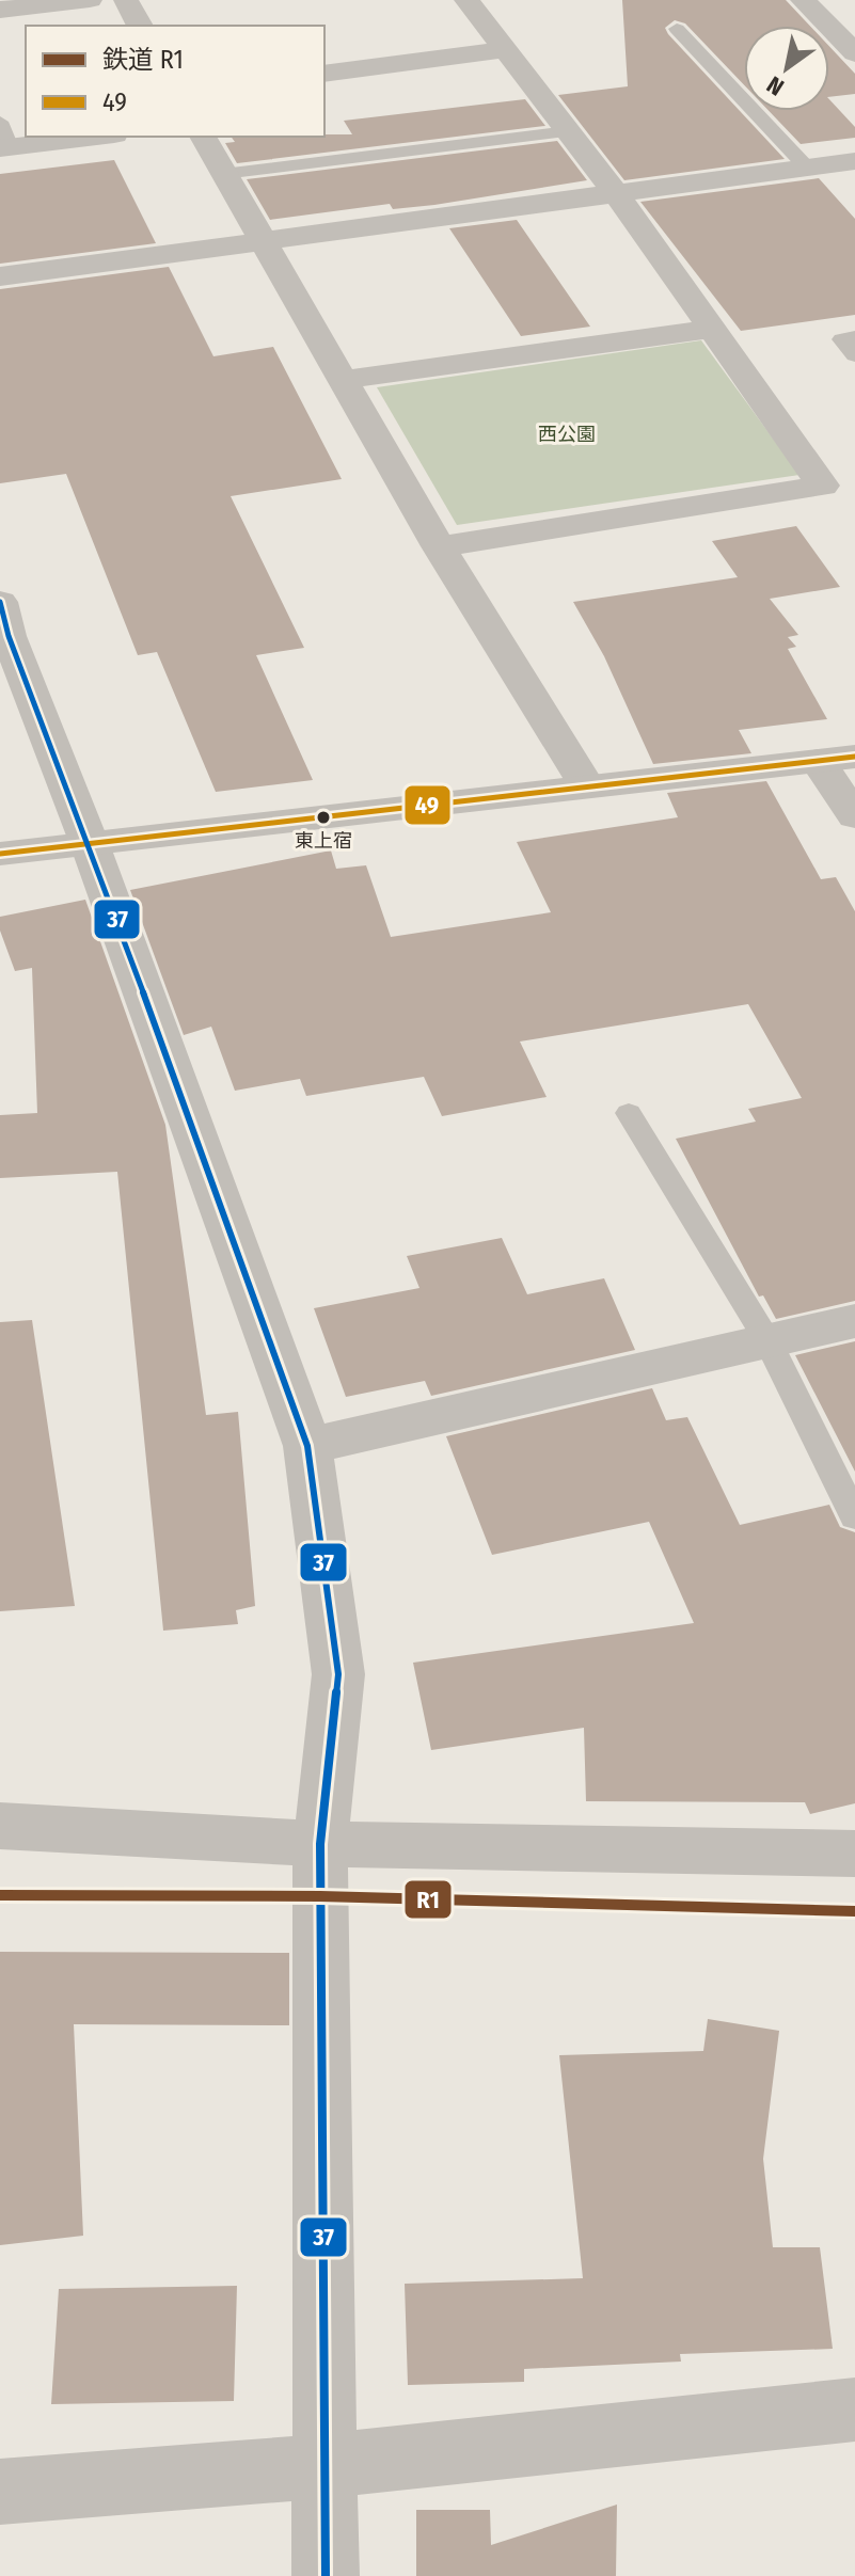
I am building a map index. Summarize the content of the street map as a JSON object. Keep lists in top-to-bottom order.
{
  "parks": ["西公園"],
  "places": ["東上宿"],
  "lines": ["transit line 37", "transit line 49", "rail line R1"],
  "legend": ["鉄道 R1", "49"],
  "north": "bottom left"
}
